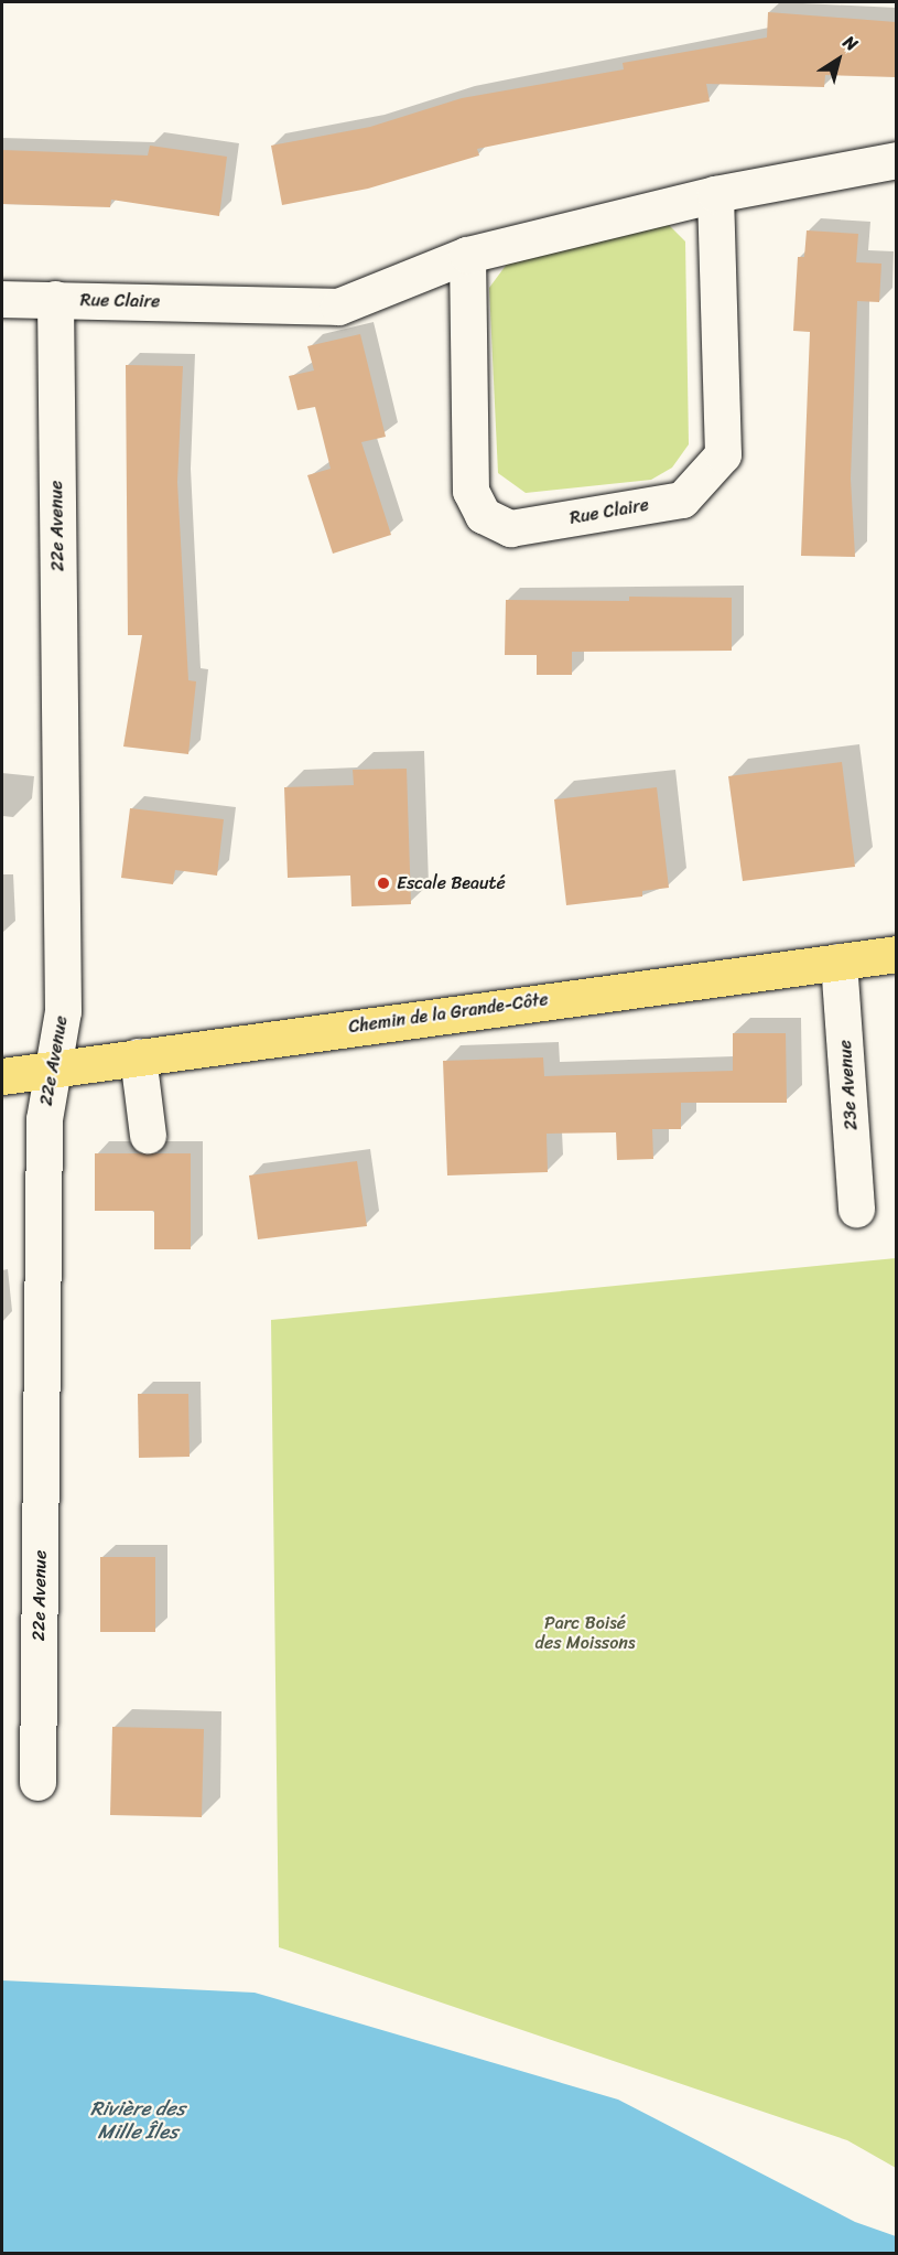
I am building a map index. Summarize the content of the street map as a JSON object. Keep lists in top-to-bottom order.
{
  "streets": {
    "main road": ["Chemin de la Grande-Côte"],
    "street": ["Rue Claire", "22e Avenue", "23e Avenue"]
  },
  "crossings": [
    ["Rue Claire", "22e Avenue"],
    ["22e Avenue", "Chemin de la Grande-Côte"],
    ["Chemin de la Grande-Côte", "23e Avenue"]
  ],
  "water": ["Rivière des Mille Îles"],
  "parks": ["Parc Boisé des Moissons"],
  "places": ["Escale Beauté"],
  "north": "top right"
}
